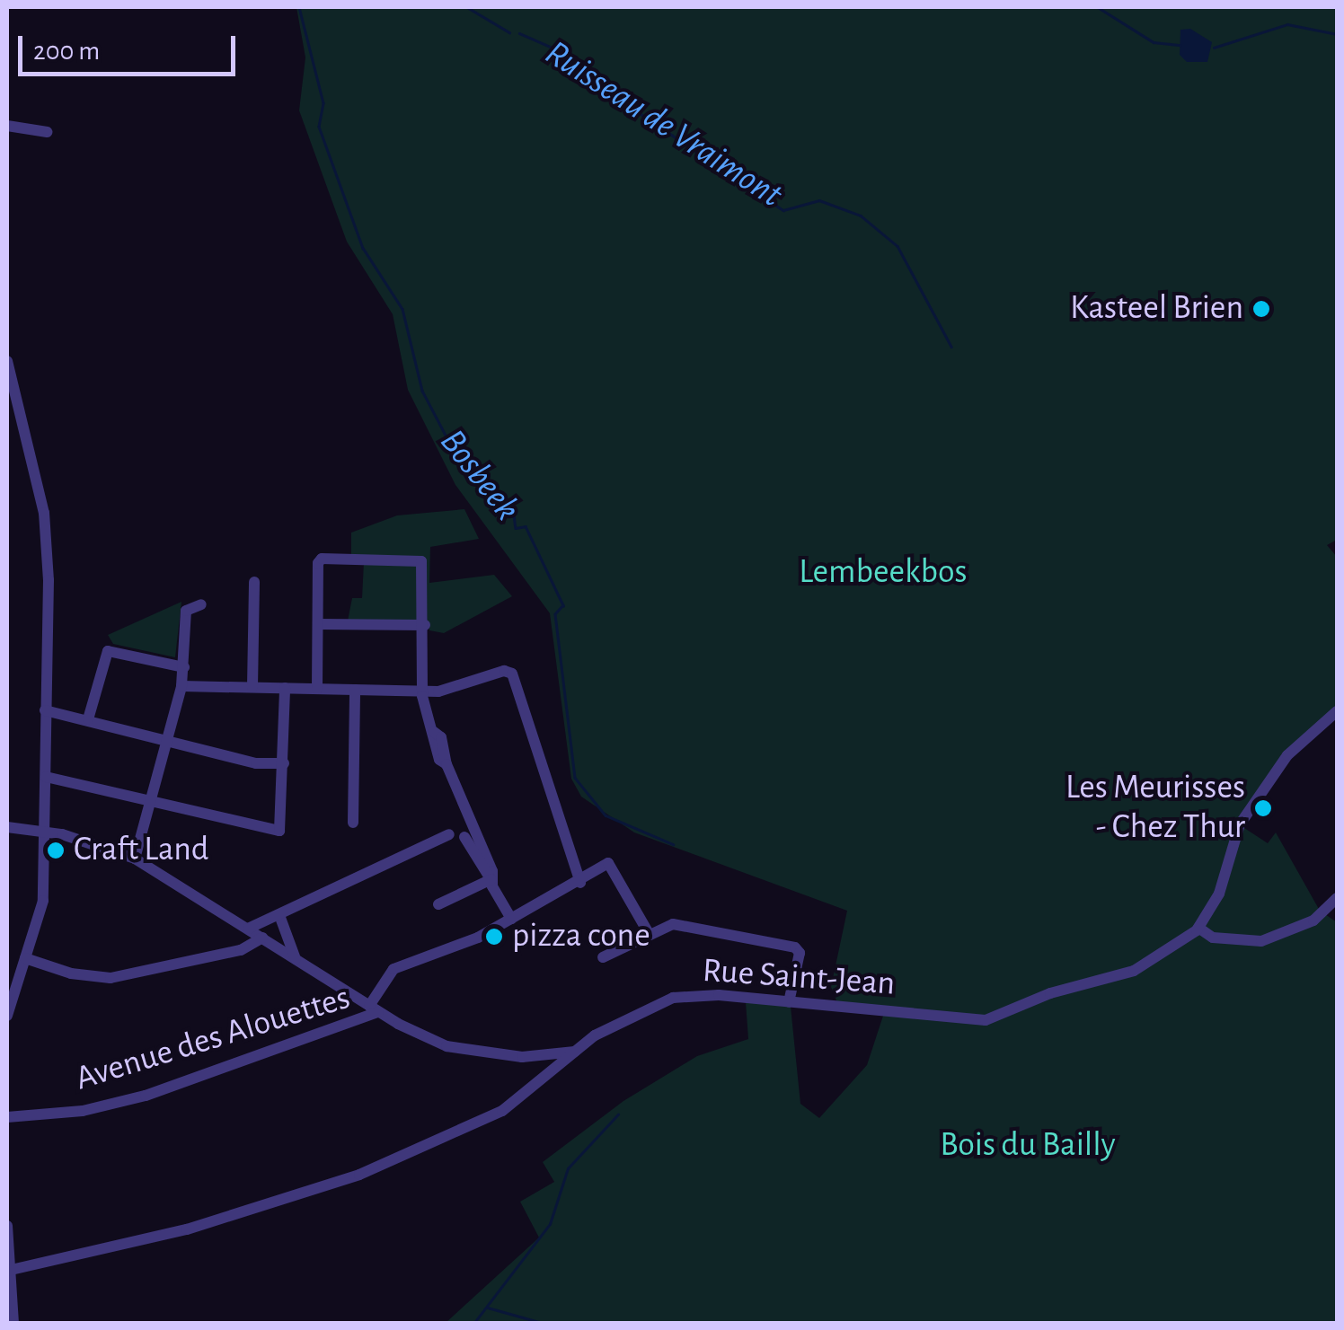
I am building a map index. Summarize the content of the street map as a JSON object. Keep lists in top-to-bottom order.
{
  "streets": {
    "street": ["Rue Saint-Jean", "Avenue des Alouettes"]
  },
  "crossings": [
    ["Rue Saint-Jean", "Avenue des Alouettes"]
  ],
  "water": ["Ruisseau de Vraimont", "Bosbeek"],
  "parks": ["Lembeekbos", "Bois du Bailly"],
  "places": [
    "Kasteel Brien",
    "Les Meurisses - Chez Thur",
    "Craft Land",
    "pizza cone"
  ],
  "scale_bar": "200 m"
}
